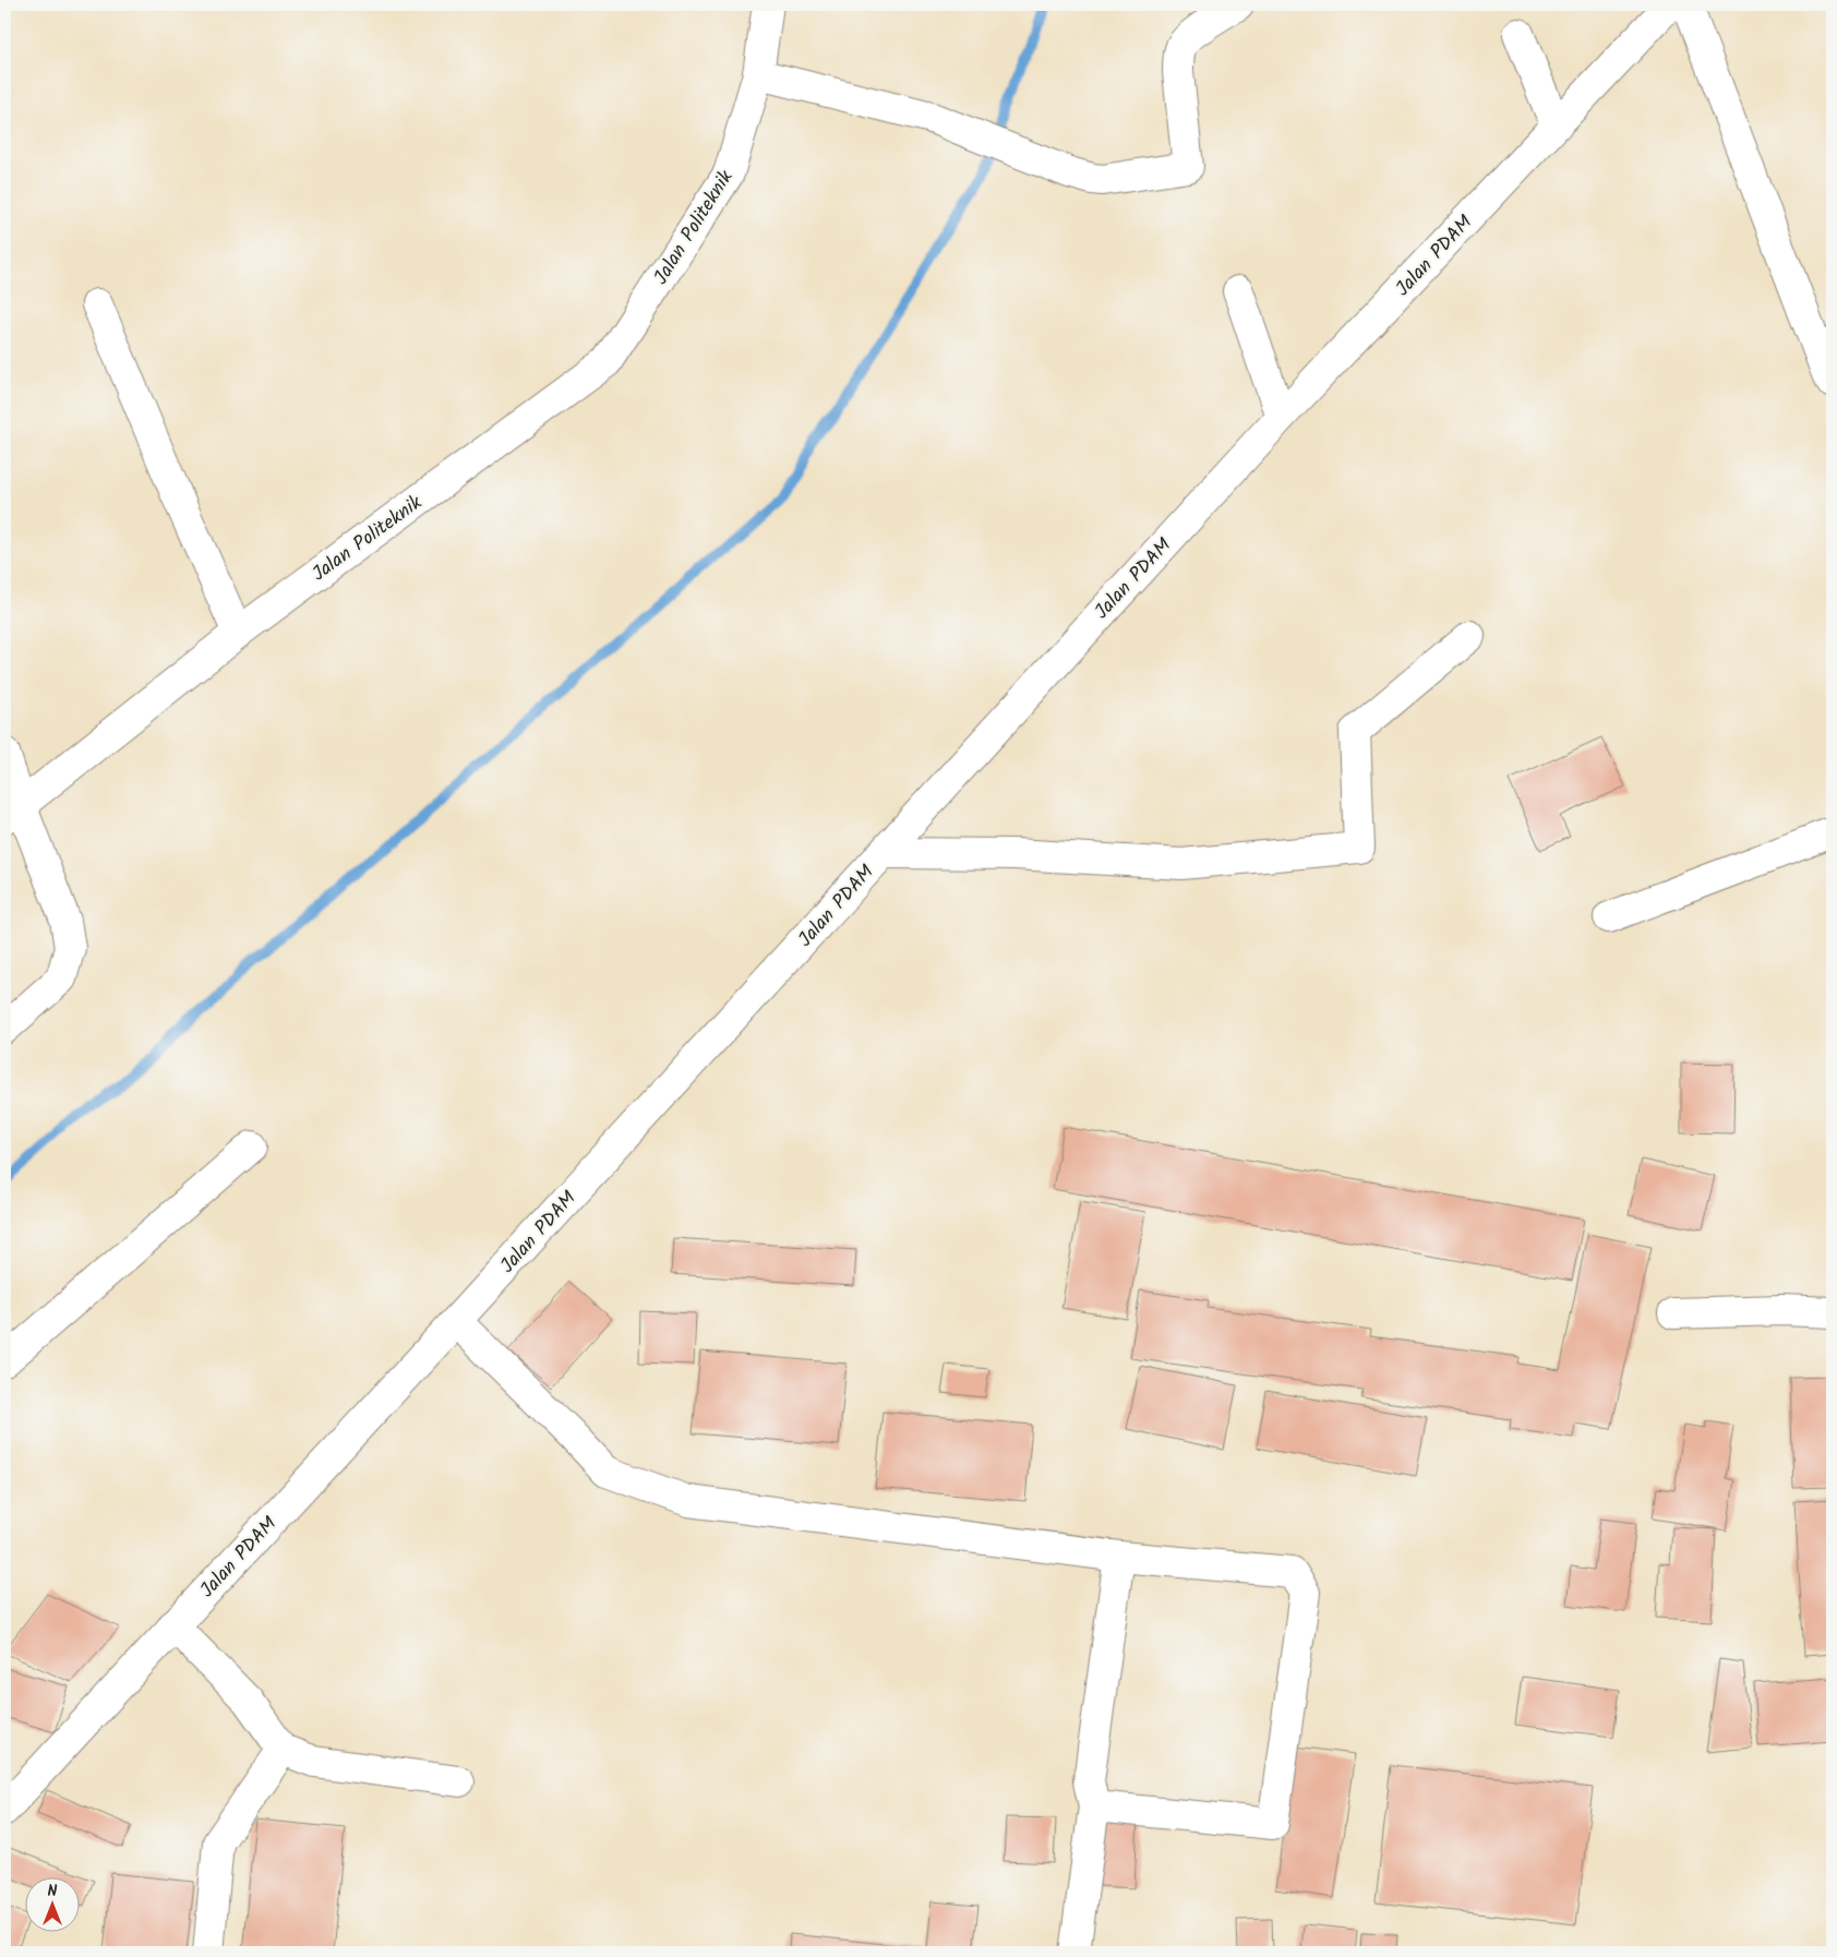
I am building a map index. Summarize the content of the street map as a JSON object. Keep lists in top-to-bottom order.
{
  "streets": {
    "street": ["Jalan Politeknik", "Jalan PDAM"]
  },
  "north": "top"
}
